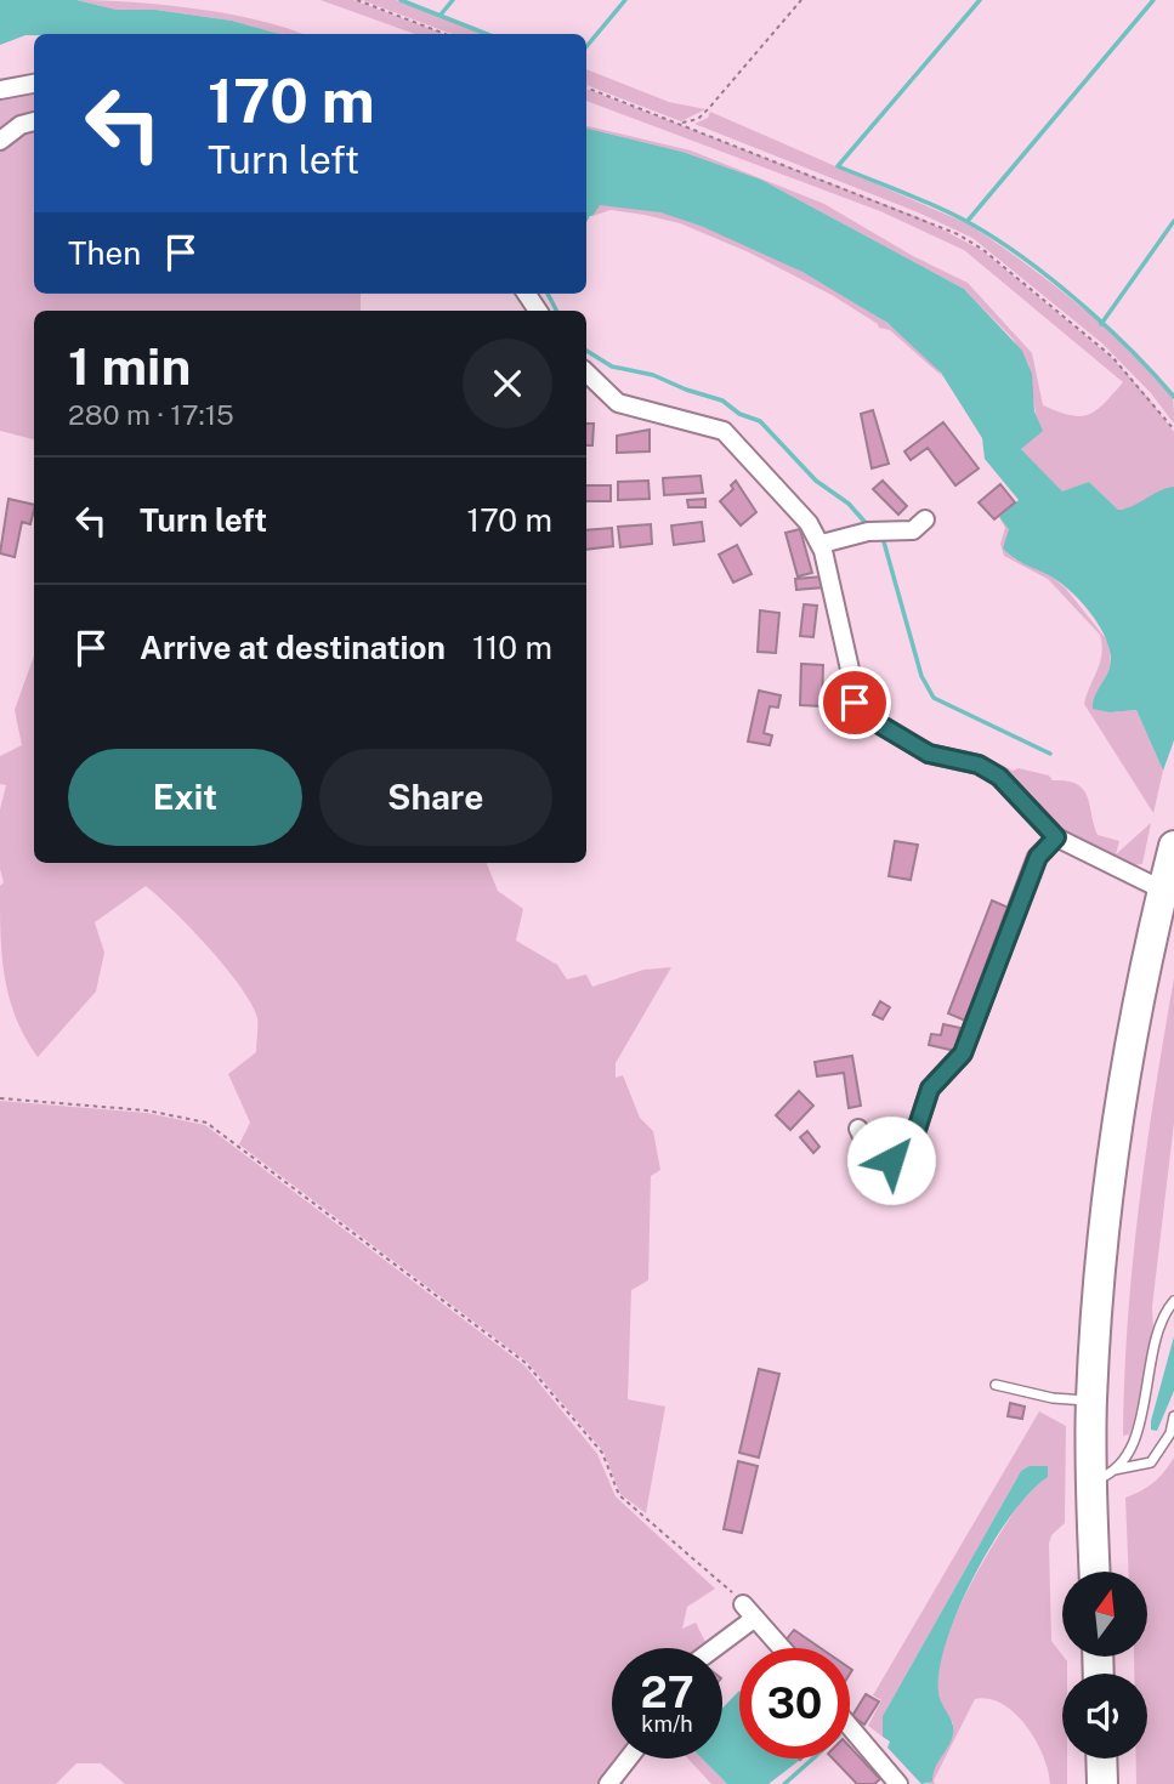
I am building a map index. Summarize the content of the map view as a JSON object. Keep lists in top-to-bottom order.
{
  "north": "top",
  "page": {
    "turn": ["170 m", "Turn left"],
    "then": "Then",
    "heading": ["1 min", "280 m · 17:15"],
    "list": [
      {
        "name": "Turn left",
        "value": "170 m"
      },
      {
        "name": "Arrive at destination",
        "value": "110 m"
      }
    ],
    "buttons": ["Exit", "Share"],
    "speed": "27 km/h",
    "limit": "30"
  }
}
